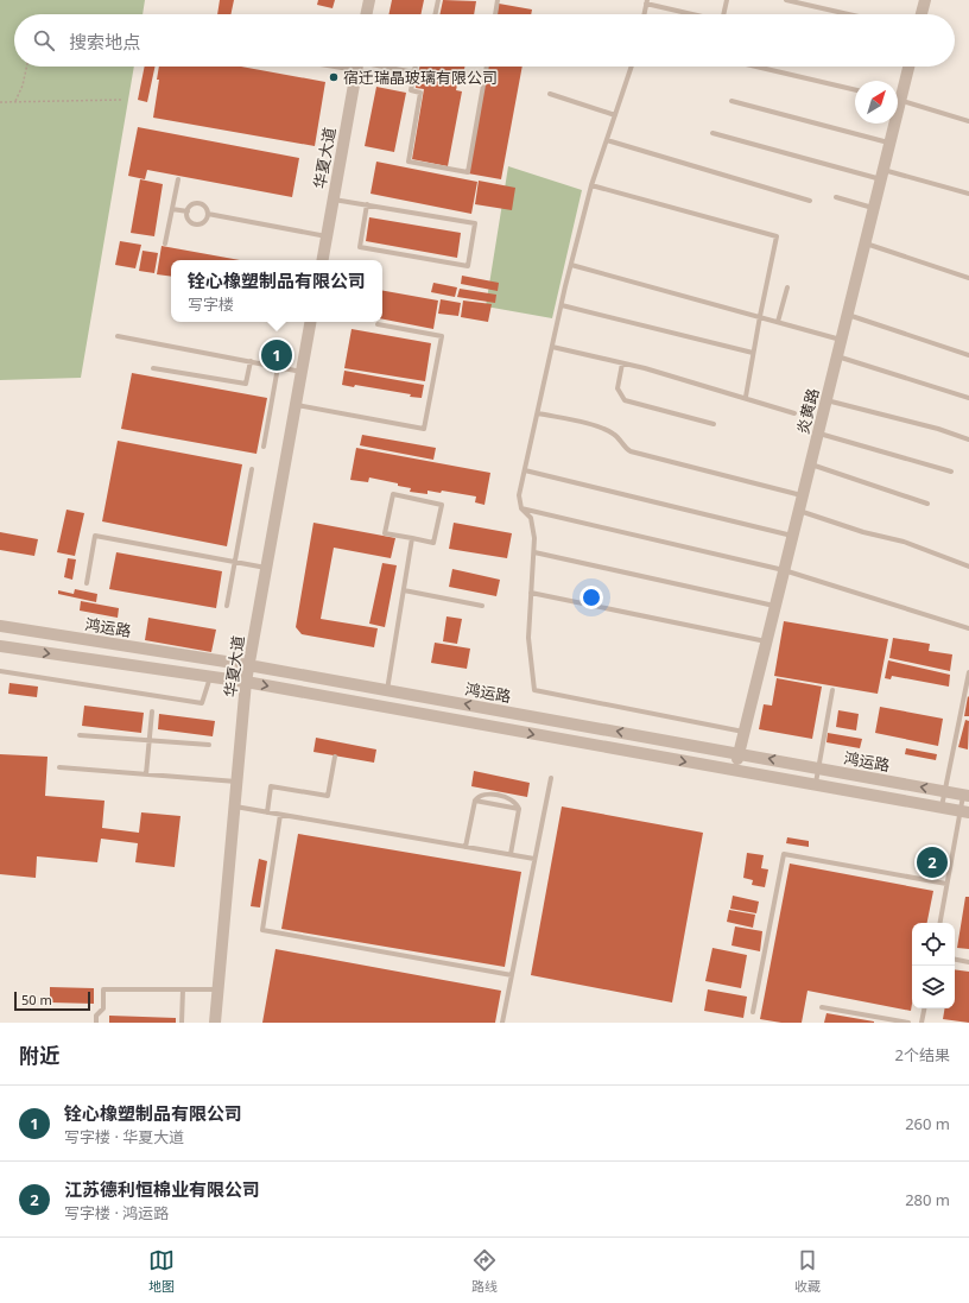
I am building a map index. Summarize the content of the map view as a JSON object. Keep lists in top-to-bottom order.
{
  "streets": {
    "street": ["华夏大道", "炎黄路", "鸿运路"]
  },
  "crossings": [
    ["华夏大道", "鸿运路"],
    ["炎黄路", "鸿运路"]
  ],
  "places": ["宿迁瑞晶玻璃有限公司"],
  "scale_bar": "50 m",
  "north": "top right",
  "page": {
    "search": "搜索地点",
    "popup": ["铨心橡塑制品有限公司", "写字楼"],
    "pins": ["1", "2"],
    "scale": "50 m",
    "heading": ["附近", "2个结果"],
    "list": [
      {
        "mark": "1",
        "name": "铨心橡塑制品有限公司",
        "note": "写字楼 · 华夏大道",
        "value": "260 m"
      },
      {
        "mark": "2",
        "name": "江苏德利恒棉业有限公司",
        "note": "写字楼 · 鸿运路",
        "value": "280 m"
      }
    ],
    "nav": ["地图", "路线", "收藏"]
  }
}
